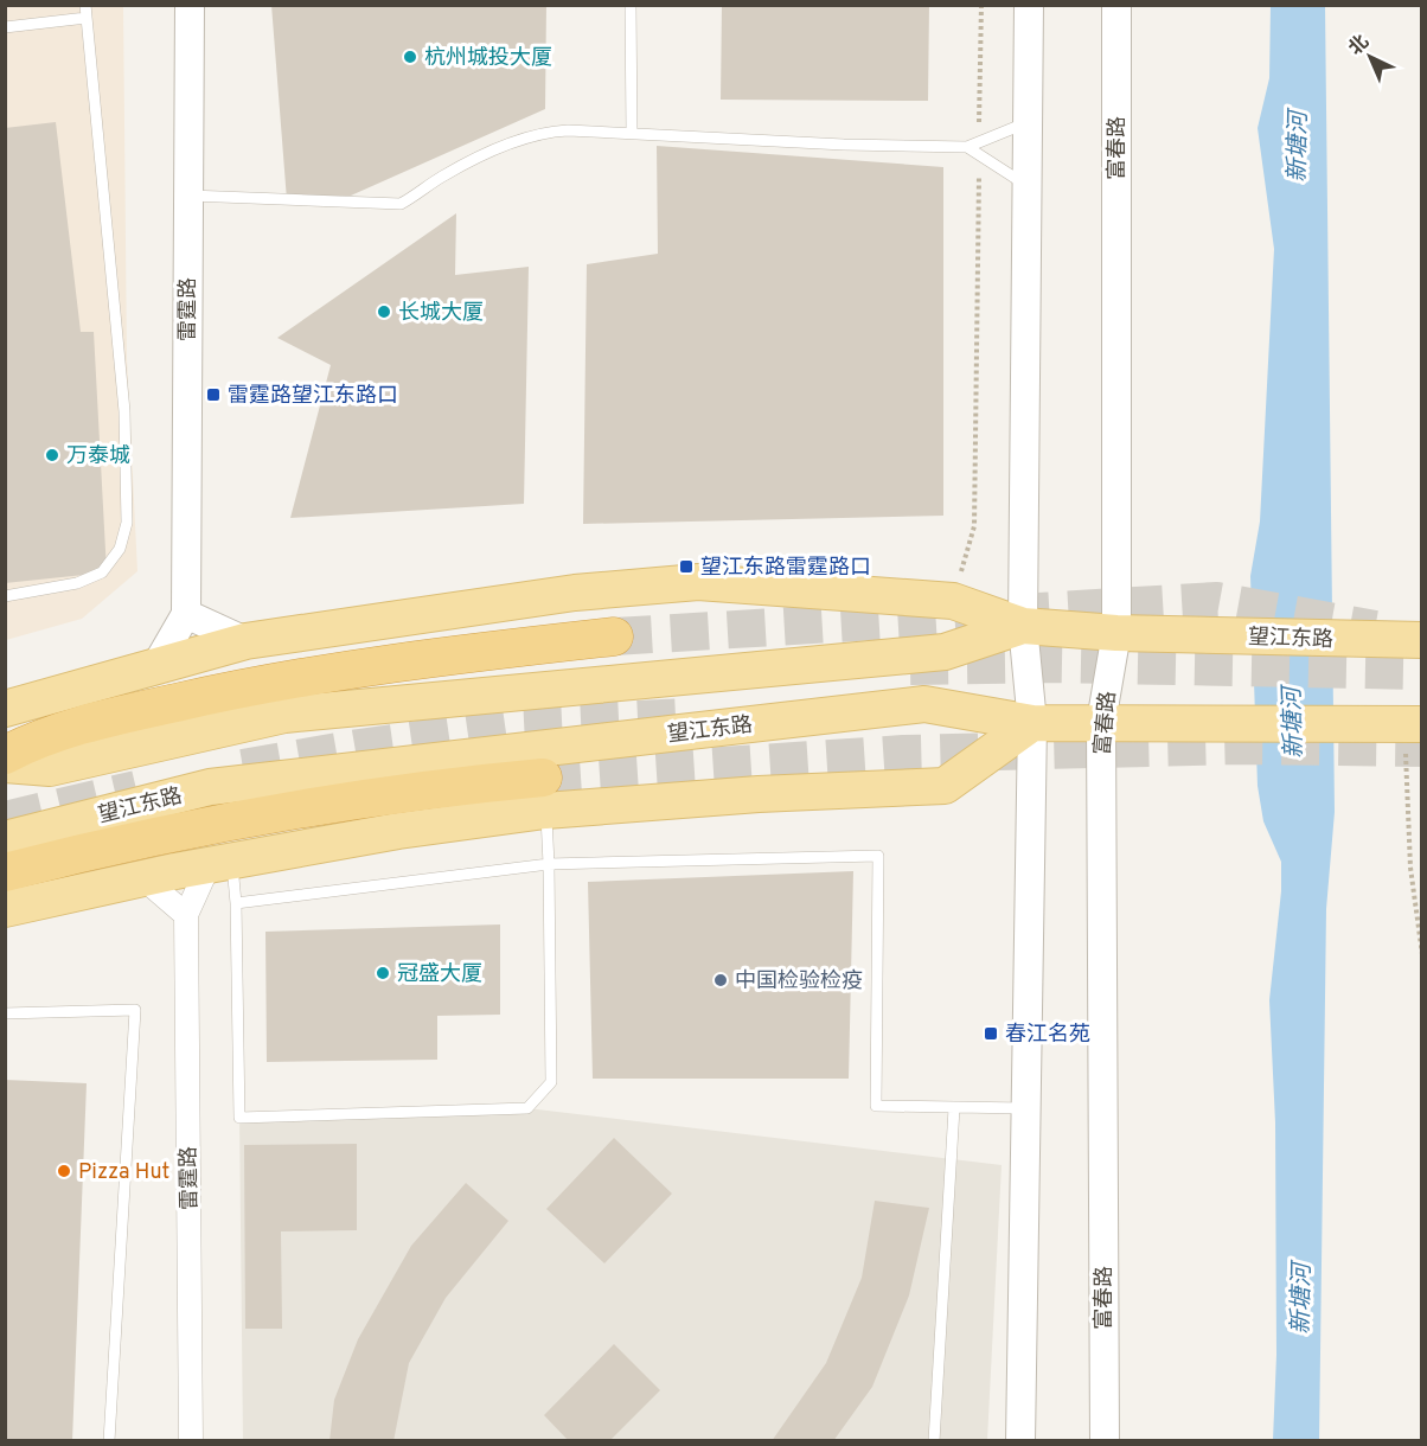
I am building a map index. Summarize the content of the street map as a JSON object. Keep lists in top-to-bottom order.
{
  "streets": {
    "main road": ["望江东路"],
    "street": ["富春路", "雷霆路"]
  },
  "crossings": [
    ["富春路", "望江东路"]
  ],
  "water": ["新塘河"],
  "places": {
    "other": [
      "杭州城投大厦",
      "长城大厦",
      "万泰城",
      "冠盛大厦",
      "中国检验检疫",
      "Pizza Hut"
    ],
    "transit": ["雷霆路望江东路口", "望江东路雷霆路口", "春江名苑"]
  },
  "north": "top left"
}
